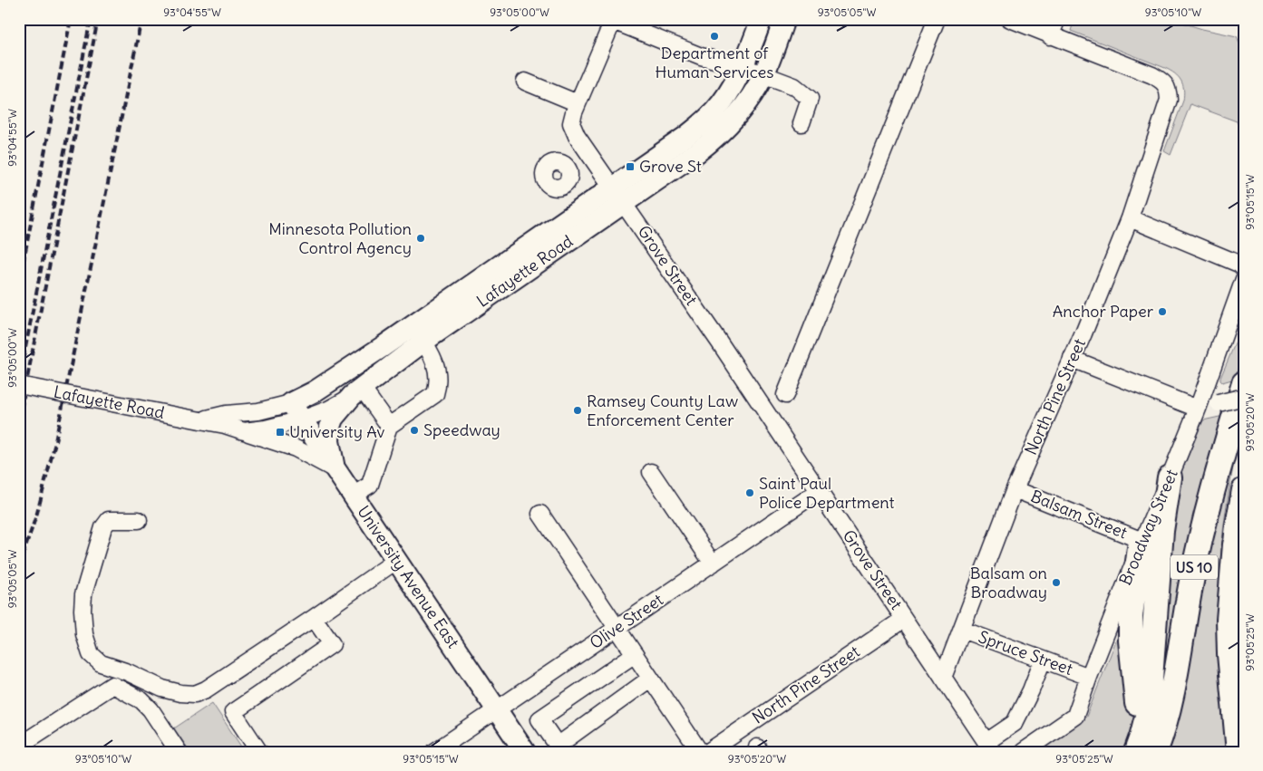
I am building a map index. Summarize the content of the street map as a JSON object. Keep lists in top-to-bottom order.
{
  "streets": {
    "highway": ["US 10"],
    "main road": ["Lafayette Road", "University Avenue East"],
    "street": [
      "Grove Street",
      "North Pine Street",
      "Balsam Street",
      "Broadway Street",
      "Olive Street",
      "Spruce Street"
    ]
  },
  "crossings": [
    ["Grove Street", "Lafayette Road"],
    ["Grove Street", "North Pine Street"],
    ["Grove Street", "Olive Street"],
    ["Lafayette Road", "University Avenue East"],
    ["North Pine Street", "Balsam Street"],
    ["North Pine Street", "Spruce Street"],
    ["Balsam Street", "Broadway Street"],
    ["Broadway Street", "Spruce Street"],
    ["University Avenue East", "Olive Street"]
  ],
  "places": {
    "other": [
      "Department of Human Services",
      "Minnesota Pollution Control Agency",
      "Anchor Paper",
      "Ramsey County Law Enforcement Center",
      "Speedway",
      "Saint Paul Police Department",
      "Balsam on Broadway"
    ],
    "transit": ["Grove St", "University Av"]
  },
  "coordinates": [
    "93°04'55\"W",
    "93°05'00\"W",
    "93°05'05\"W",
    "93°05'10\"W",
    "93°05'15\"W",
    "93°05'20\"W",
    "93°05'25\"W"
  ]
}
